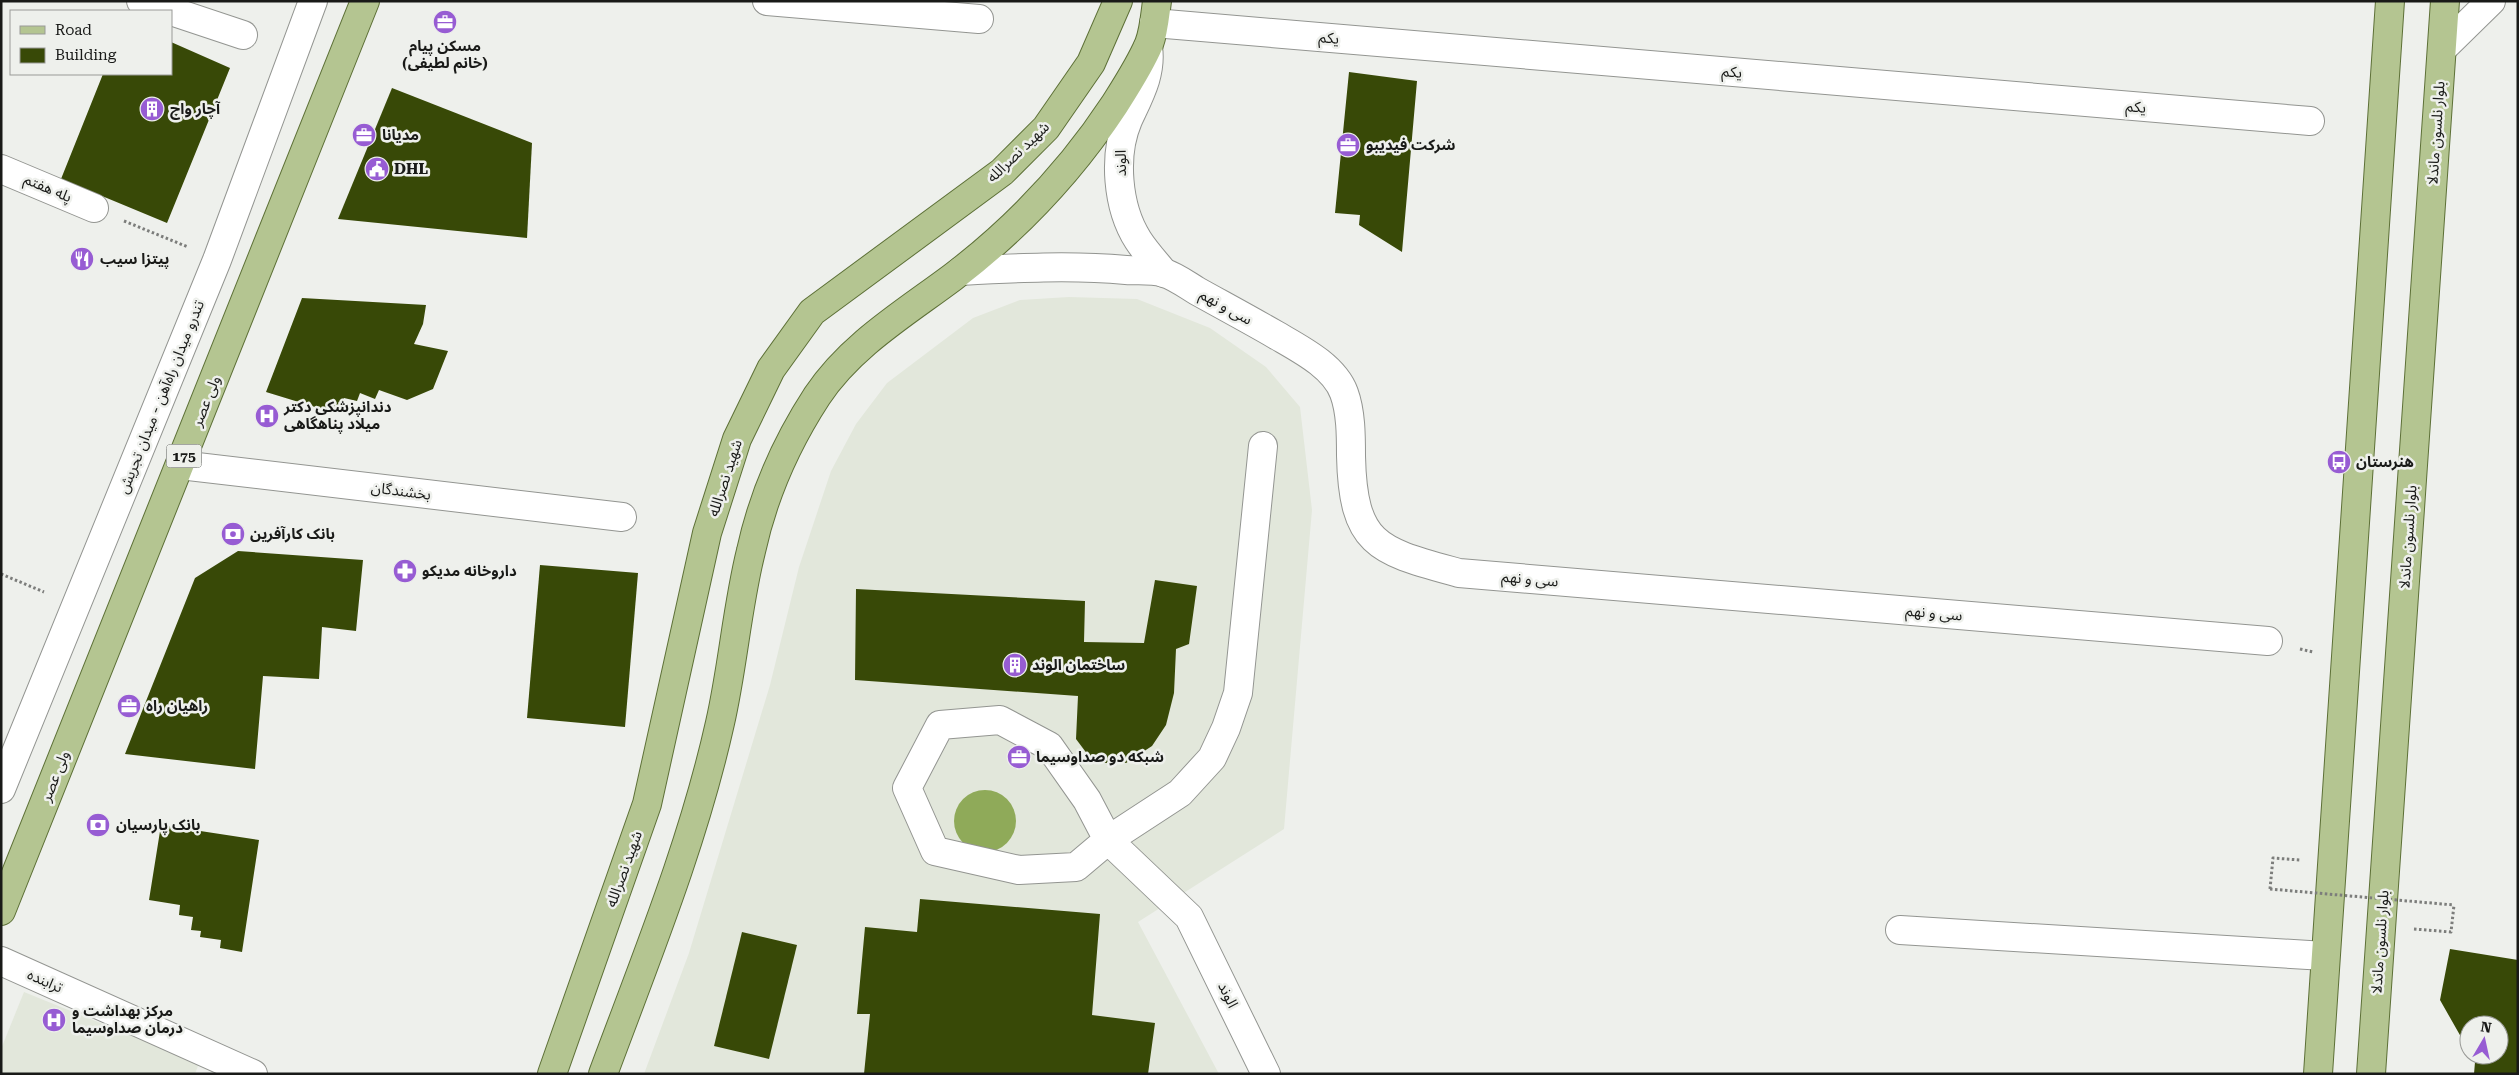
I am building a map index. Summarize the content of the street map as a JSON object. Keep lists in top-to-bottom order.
{
  "streets": {
    "main road": [
      "بلوار نلسون ماندلا",
      "شهید نصرالله",
      "ولی عصر",
      "175"
    ],
    "street": [
      "یکم",
      "الوند",
      "پله هفتم",
      "سی و نهم",
      "تندرو میدان راه‌آهن - میدان تجریش",
      "بخشندگان",
      "ترابنده"
    ]
  },
  "crossings": [
    ["یکم", "الوند"],
    ["الوند", "سی و نهم"],
    ["ولی عصر", "بخشندگان"]
  ],
  "places": {
    "office": [
      "مسکن پیام (خانم لطیفی)",
      "مدیانا",
      "شرکت فیدیبو",
      "راهیان راه",
      "شبکه دو صداوسیما"
    ],
    "building": ["آچار واچ", "ساختمان الوند"],
    "public building": ["DHL"],
    "restaurant": ["پیتزا سیب"],
    "hospital": ["دندانپزشکی دکتر میلاد پناهگاهی", "مرکز بهداشت و درمان صداوسیما"],
    "bus stop": ["هنرستان"],
    "bank": ["بانک کارآفرین", "بانک پارسیان"],
    "pharmacy": ["داروخانه مدیکو"]
  },
  "legend": ["Road", "Building"],
  "north": "top"
}
